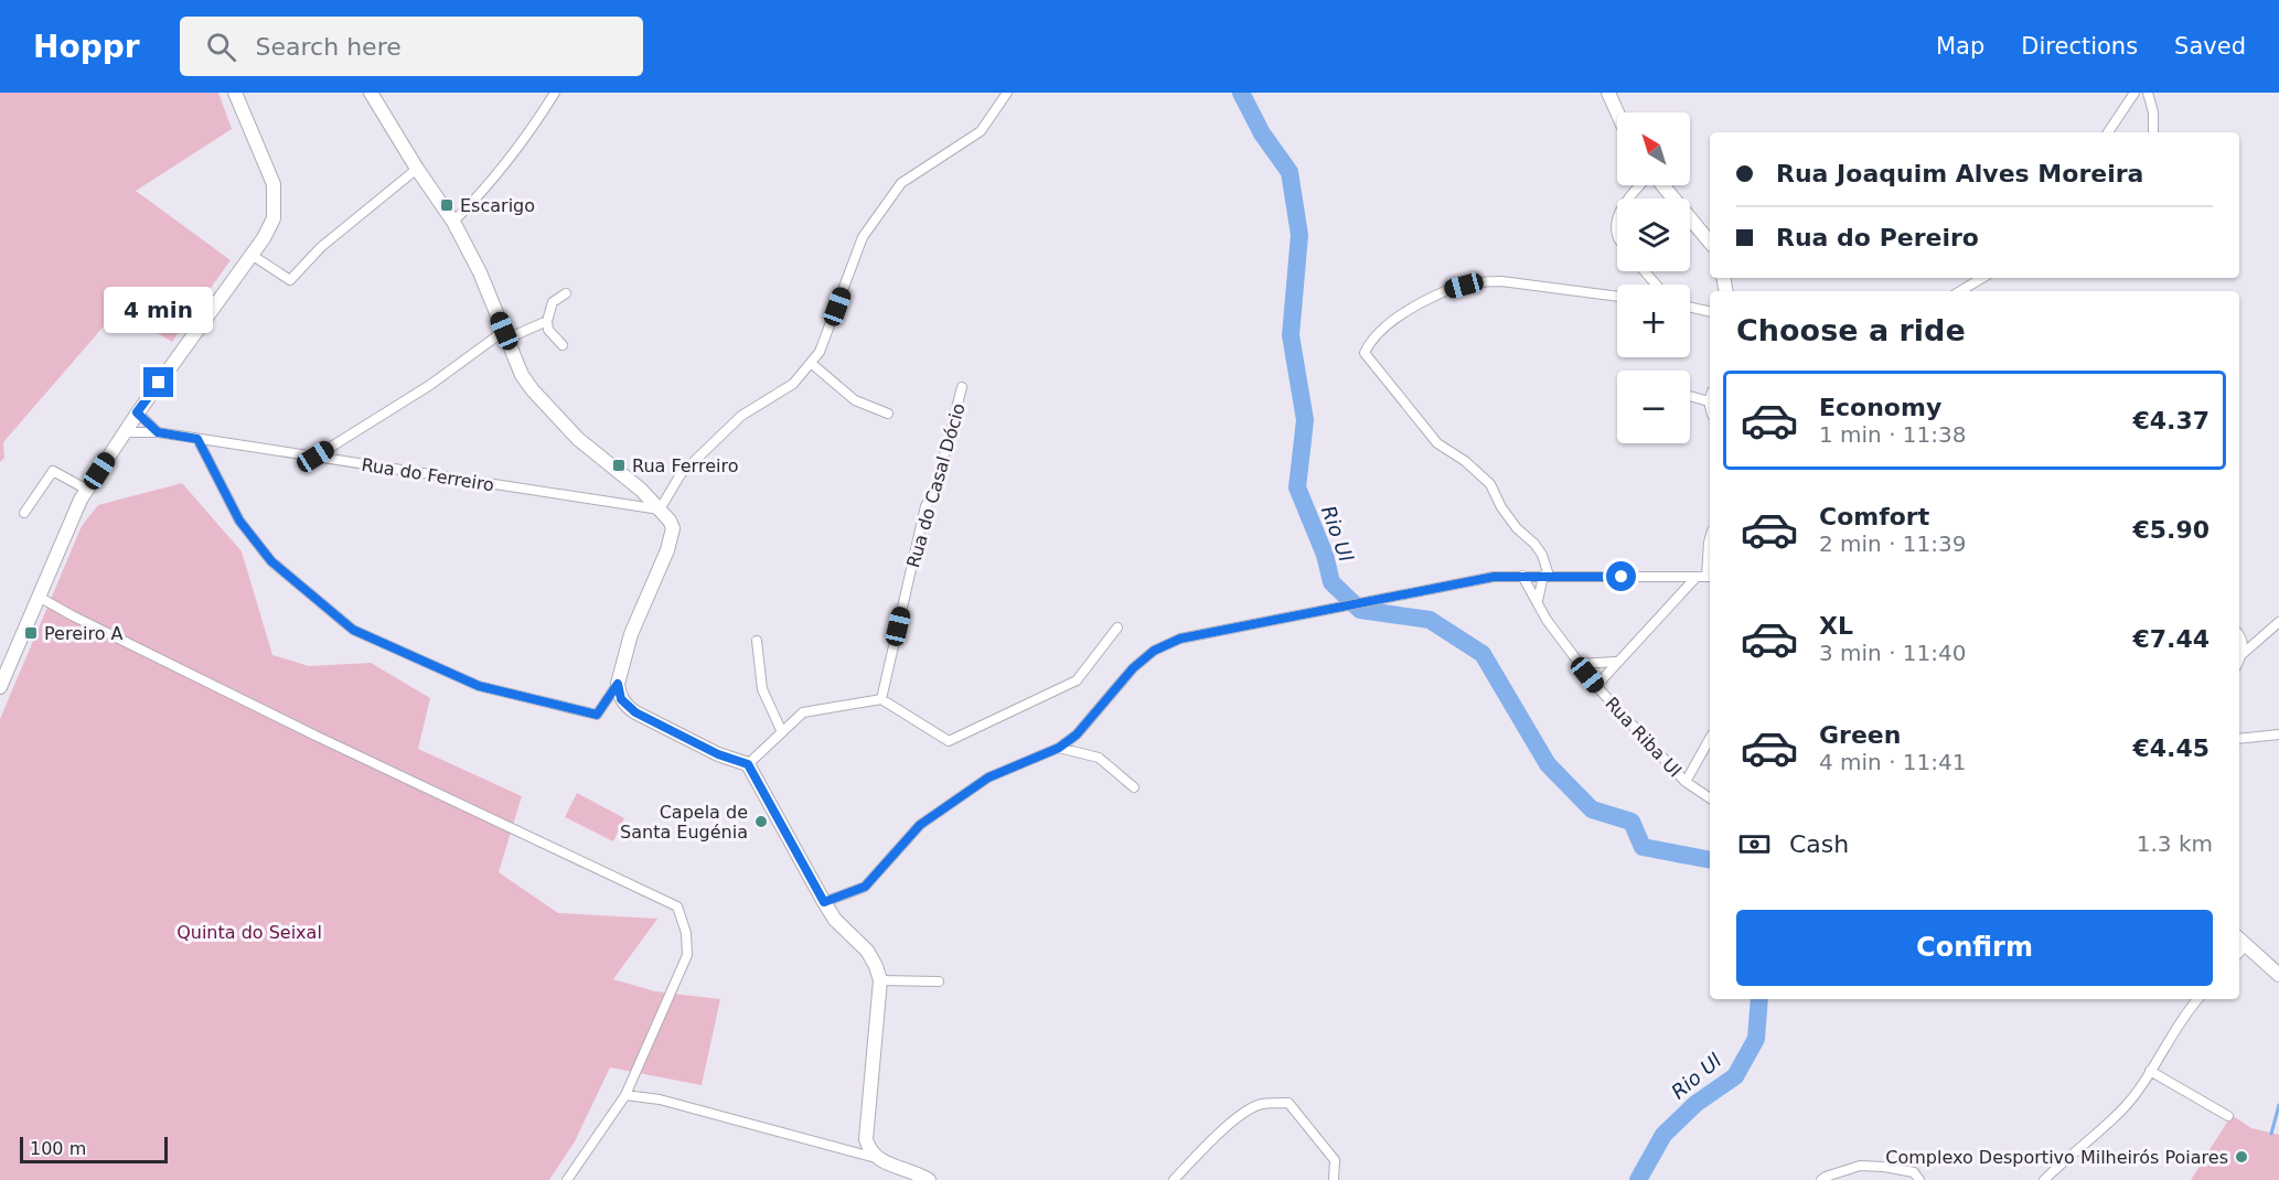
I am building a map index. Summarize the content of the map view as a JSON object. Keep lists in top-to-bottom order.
{
  "streets": {
    "street": ["Rua do Ferreiro", "Rua do Casal Dócio", "Rua Riba Ul"]
  },
  "water": ["Rio Ul"],
  "parks": ["Quinta do Seixal"],
  "places": {
    "transit": ["Escarigo", "Rua Ferreiro", "Pereiro A"],
    "other": ["Capela de Santa Eugénia", "Complexo Desportivo Milheirós Poiares"]
  },
  "scale_bar": "100 m",
  "north": "top left",
  "page": {
    "header": "Hoppr",
    "search": "Search here",
    "nav": ["Map", "Directions", "Saved"],
    "map_buttons": ["+", "−"],
    "banner": ["Rua Joaquim Alves Moreira", "Rua do Pereiro"],
    "bubble": "4 min",
    "heading": "Choose a ride",
    "list": [
      {
        "name": "Economy",
        "note": "1 min · 11:38",
        "value": "€4.37"
      },
      {
        "name": "Comfort",
        "note": "2 min · 11:39",
        "value": "€5.90"
      },
      {
        "name": "XL",
        "note": "3 min · 11:40",
        "value": "€7.44"
      },
      {
        "name": "Green",
        "note": "4 min · 11:41",
        "value": "€4.45"
      }
    ],
    "pay": ["Cash", "1.3 km"],
    "buttons": "Confirm",
    "scale": "100 m"
  }
}
